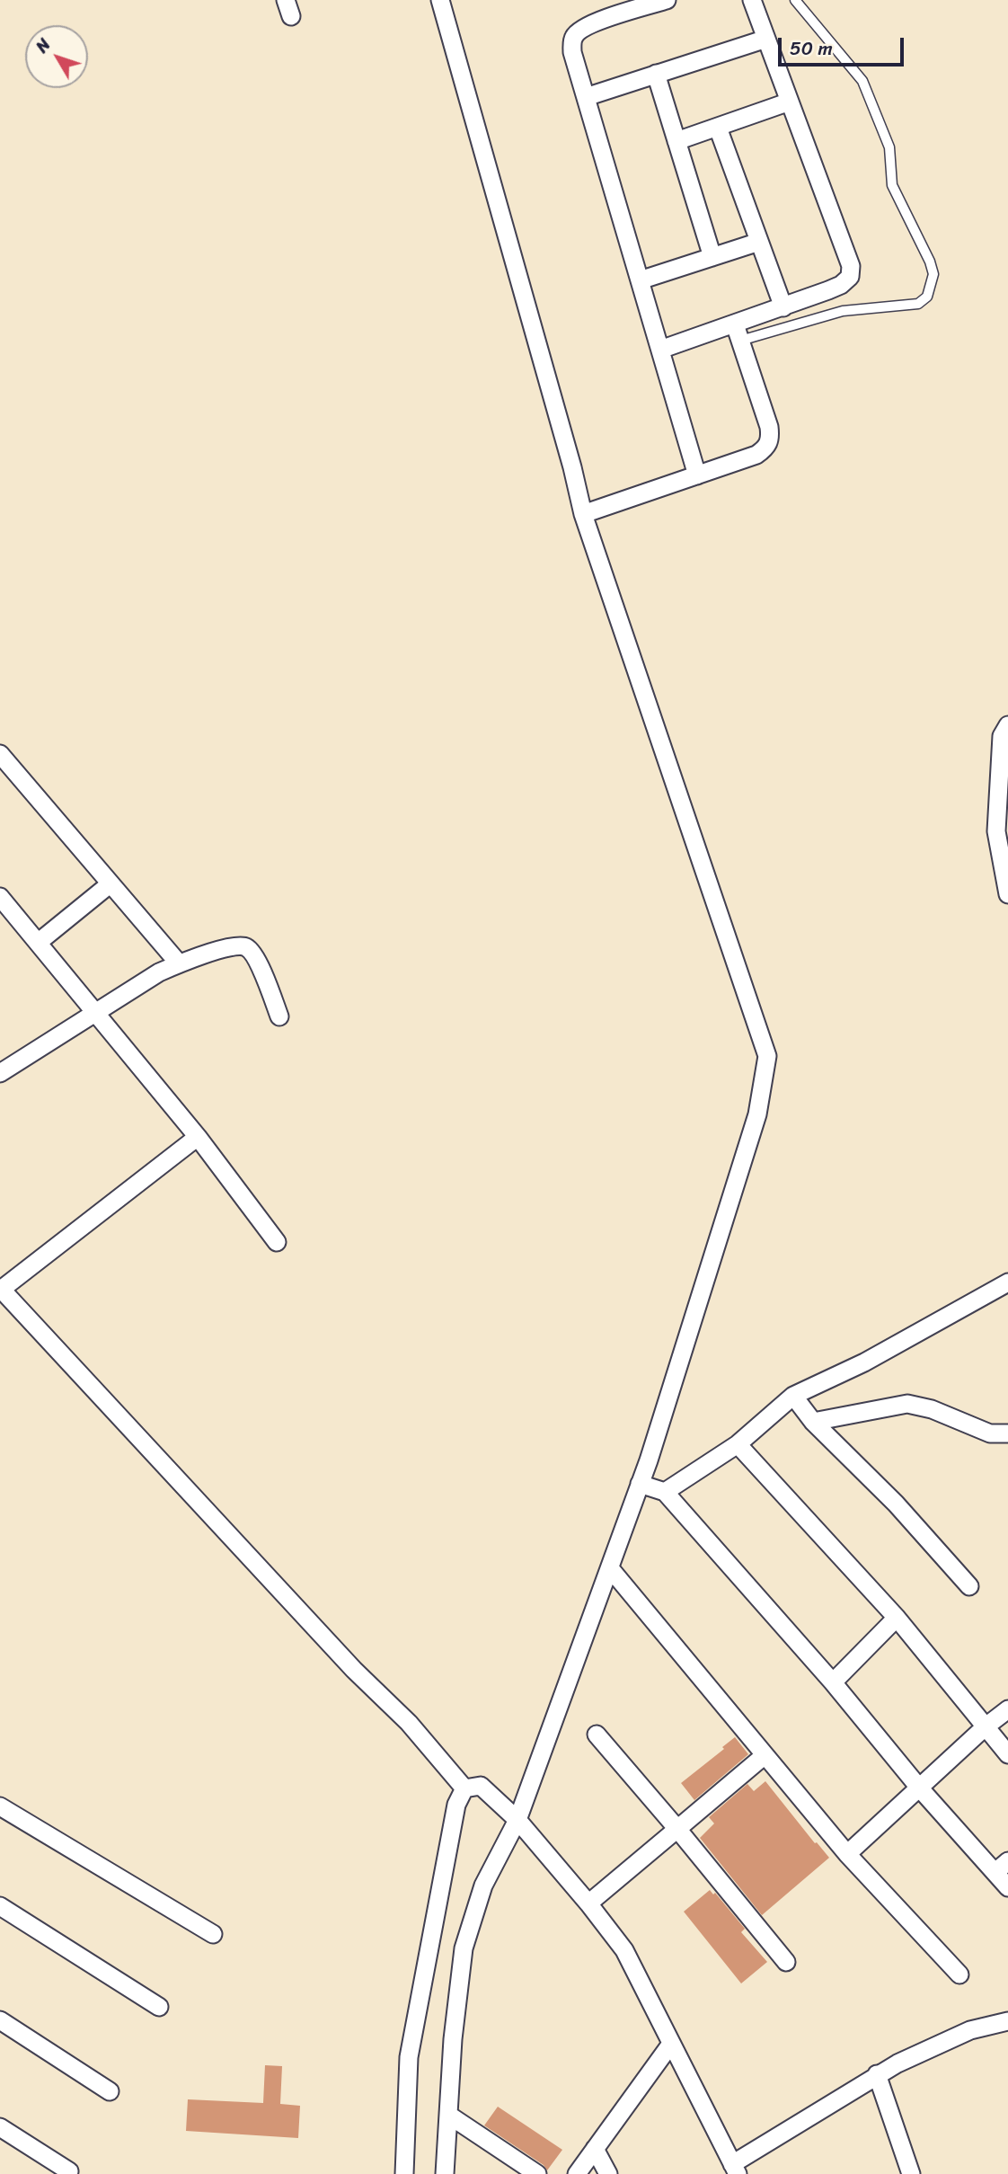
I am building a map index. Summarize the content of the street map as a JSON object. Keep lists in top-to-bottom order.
{
  "scale_bar": "50 m",
  "north": "top left"
}
